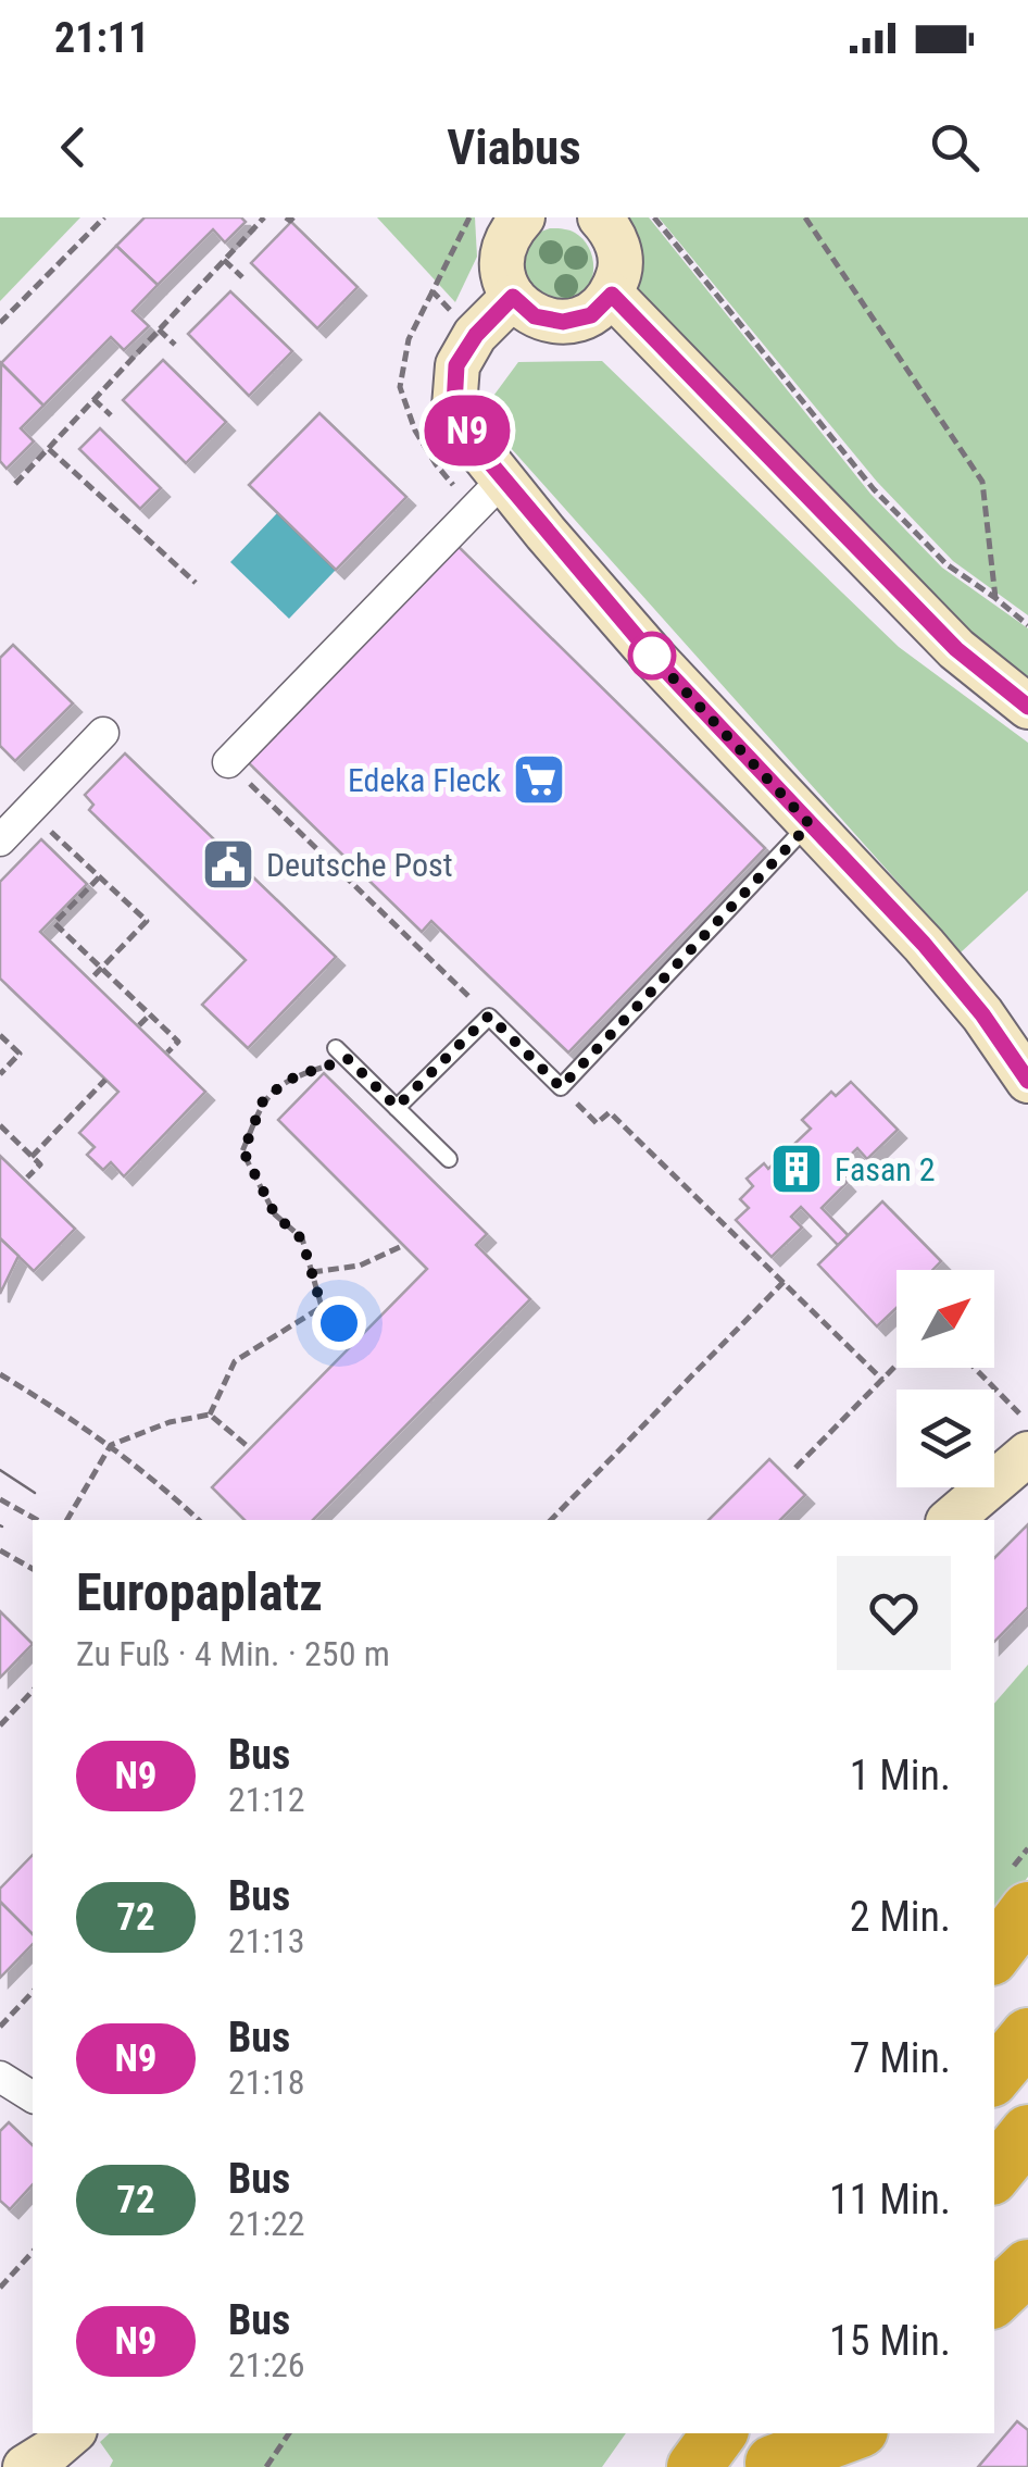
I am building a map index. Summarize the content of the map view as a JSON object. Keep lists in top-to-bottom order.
{
  "places": {
    "supermarket": ["Edeka Fleck"],
    "public building": ["Deutsche Post"],
    "building": ["Fasan 2"]
  },
  "lines": ["bus line N9"],
  "north": "top right",
  "page": {
    "status": "21:11",
    "header": "Viabus",
    "on_map": "N9",
    "heading": ["Europaplatz", "Zu Fuß · 4 Min. · 250 m"],
    "list": [
      {
        "mark": "N9",
        "name": "Bus",
        "note": "21:12",
        "value": "1 Min."
      },
      {
        "mark": "72",
        "name": "Bus",
        "note": "21:13",
        "value": "2 Min."
      },
      {
        "mark": "N9",
        "name": "Bus",
        "note": "21:18",
        "value": "7 Min."
      },
      {
        "mark": "72",
        "name": "Bus",
        "note": "21:22",
        "value": "11 Min."
      },
      {
        "mark": "N9",
        "name": "Bus",
        "note": "21:26",
        "value": "15 Min."
      }
    ]
  }
}
